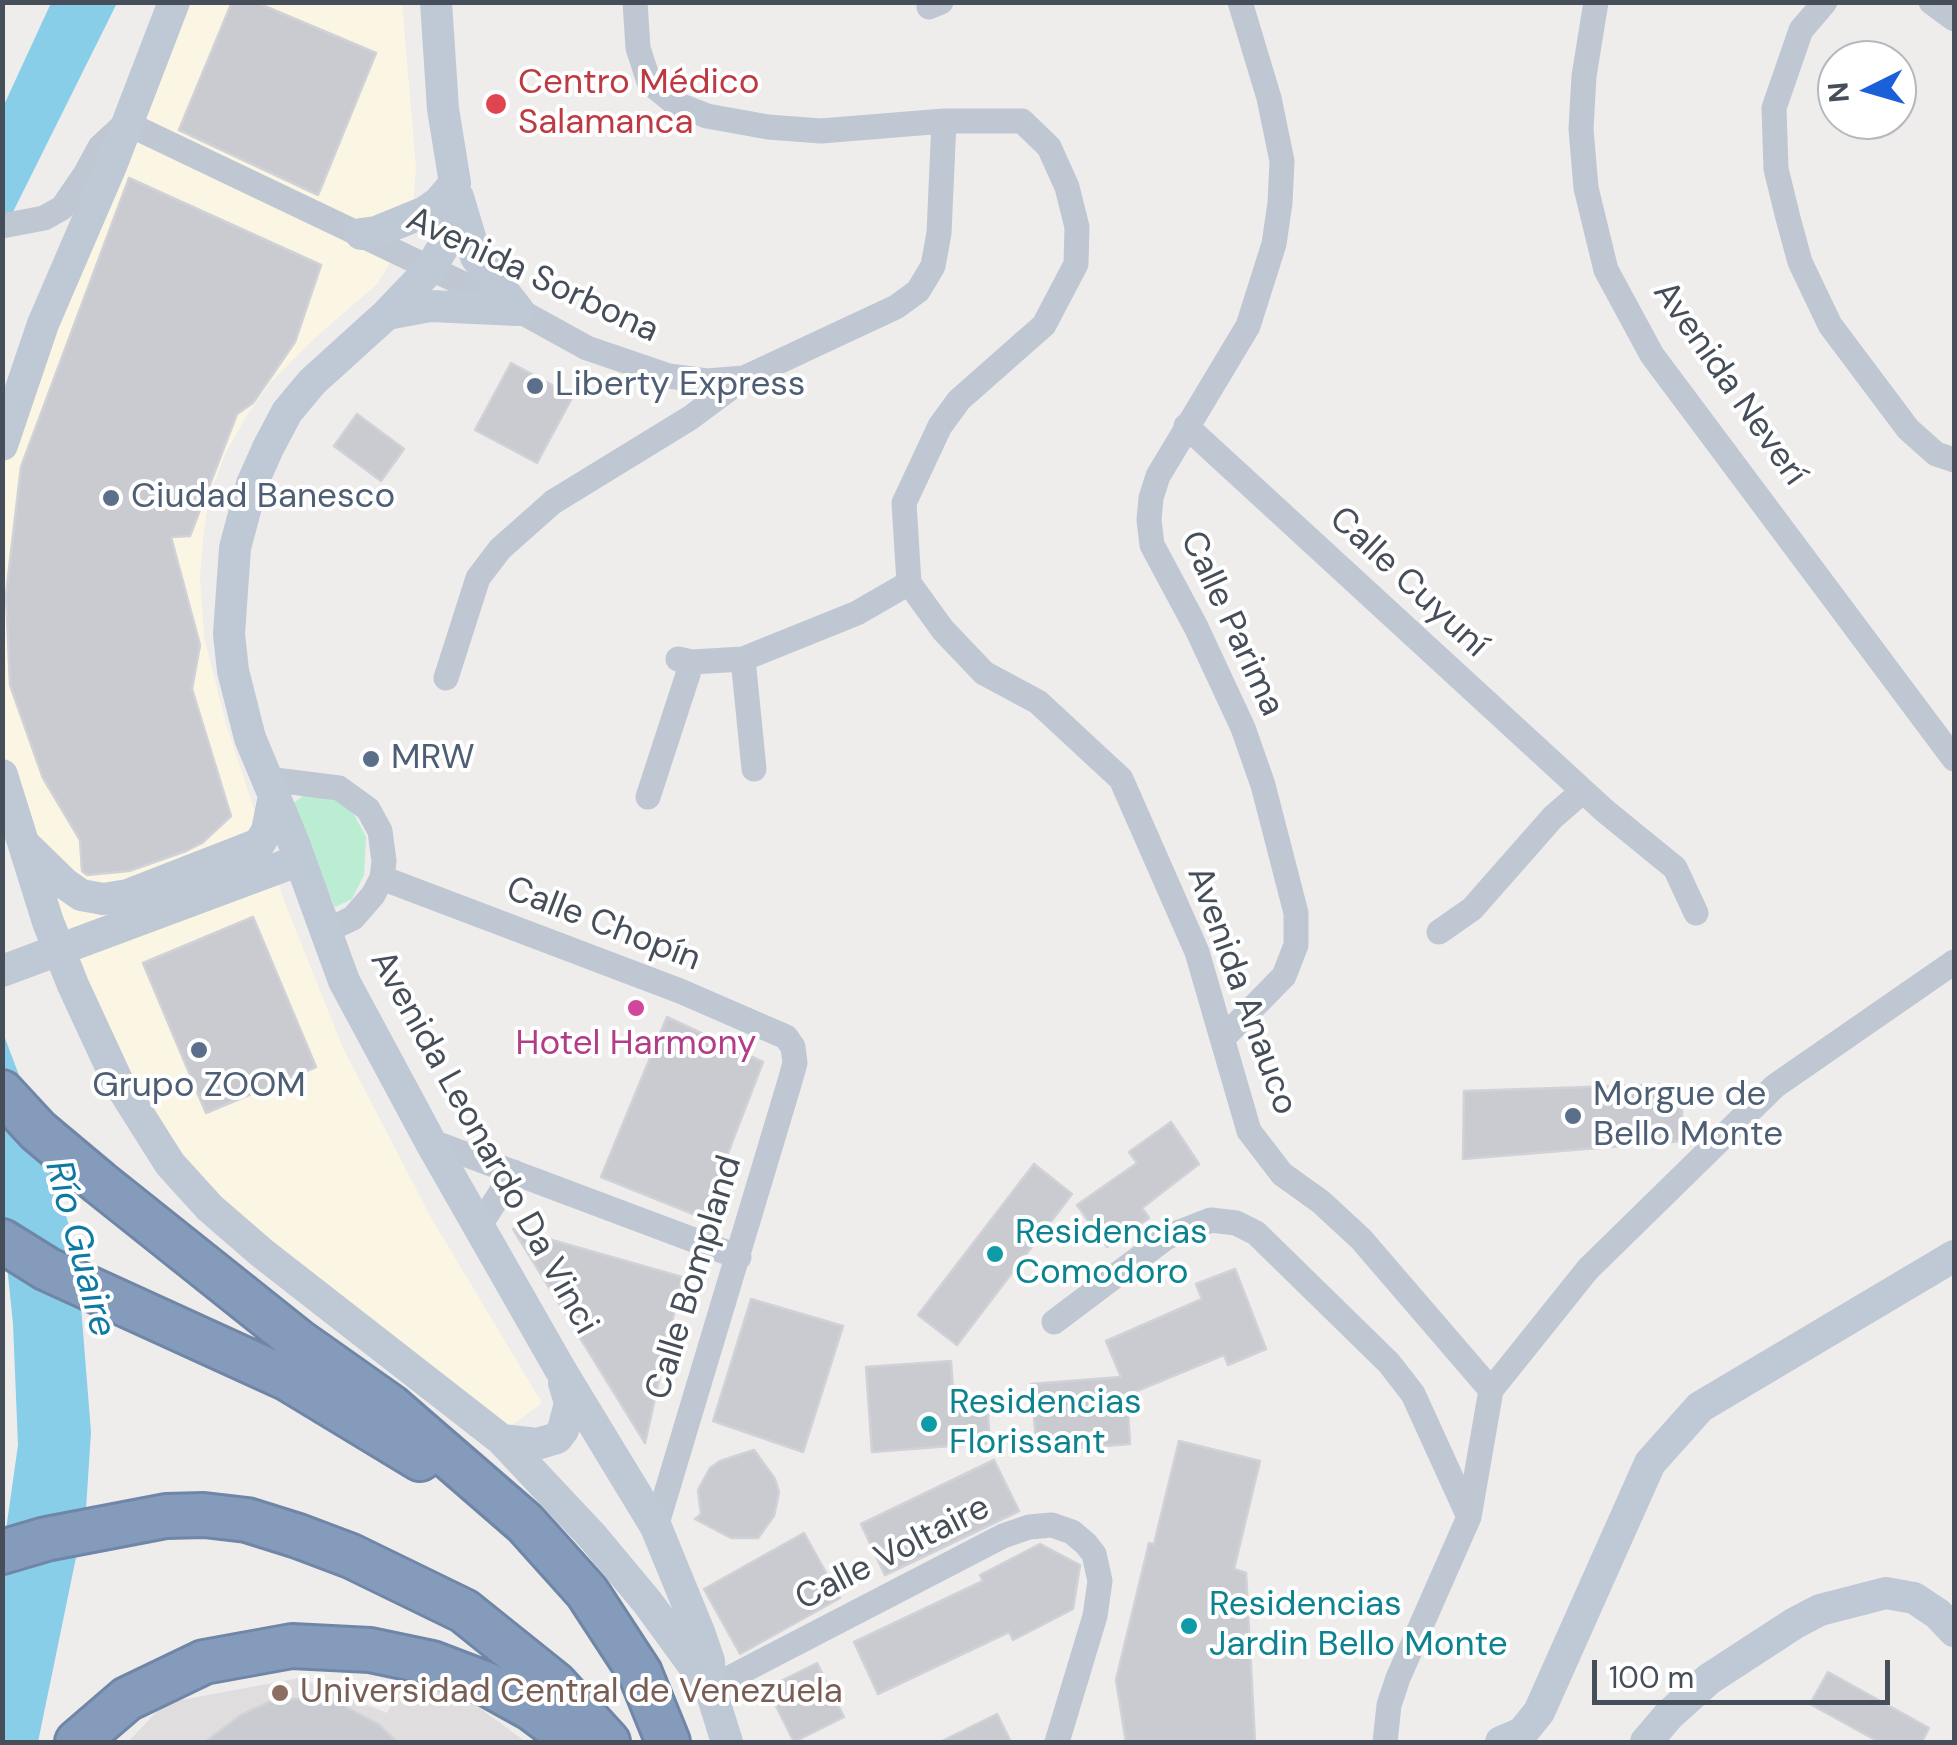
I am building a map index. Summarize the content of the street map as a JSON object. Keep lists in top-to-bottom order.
{
  "streets": {
    "street": [
      "Avenida Sorbona",
      "Avenida Neverí",
      "Calle Cuyuní",
      "Calle Parima",
      "Calle Chopín",
      "Avenida Anauco",
      "Avenida Leonardo Da Vinci",
      "Calle Bompland",
      "Calle Voltaire"
    ]
  },
  "crossings": [
    ["Avenida Sorbona", "Avenida Leonardo Da Vinci"],
    ["Calle Cuyuní", "Calle Parima"],
    ["Calle Parima", "Avenida Anauco"],
    ["Calle Chopín", "Calle Bompland"],
    ["Avenida Leonardo Da Vinci", "Calle Bompland"],
    ["Avenida Leonardo Da Vinci", "Calle Voltaire"]
  ],
  "water": ["Río Guaire"],
  "places": [
    "Centro Médico Salamanca",
    "Liberty Express",
    "Ciudad Banesco",
    "MRW",
    "Hotel Harmony",
    "Grupo ZOOM",
    "Morgue de Bello Monte",
    "Residencias Comodoro",
    "Residencias Florissant",
    "Residencias Jardin Bello Monte",
    "Universidad Central de Venezuela"
  ],
  "scale_bar": "100 m",
  "north": "left"
}
